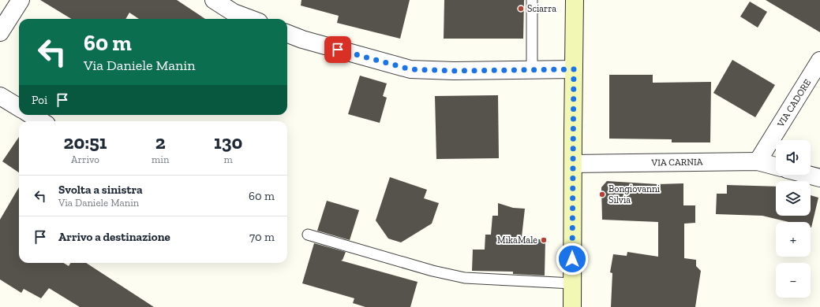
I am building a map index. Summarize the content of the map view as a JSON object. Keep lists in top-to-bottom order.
{
  "streets": {
    "street": ["VIA CADORE", "VIA CARNIA"]
  },
  "crossings": [
    ["VIA CADORE", "VIA CARNIA"]
  ],
  "places": ["Sciarra", "Bongiovanni Silvia", "MikaMale"],
  "page": {
    "turn": ["60 m", "Via Daniele Manin"],
    "then": "Poi",
    "eta": [
      "20:51",
      "Arrivo",
      "2",
      "min",
      "130",
      "m"
    ],
    "map_buttons": ["+", "−"],
    "list": [
      {
        "name": "Svolta a sinistra",
        "note": "Via Daniele Manin",
        "value": "60 m"
      },
      {
        "name": "Arrivo a destinazione",
        "value": "70 m"
      }
    ]
  }
}
